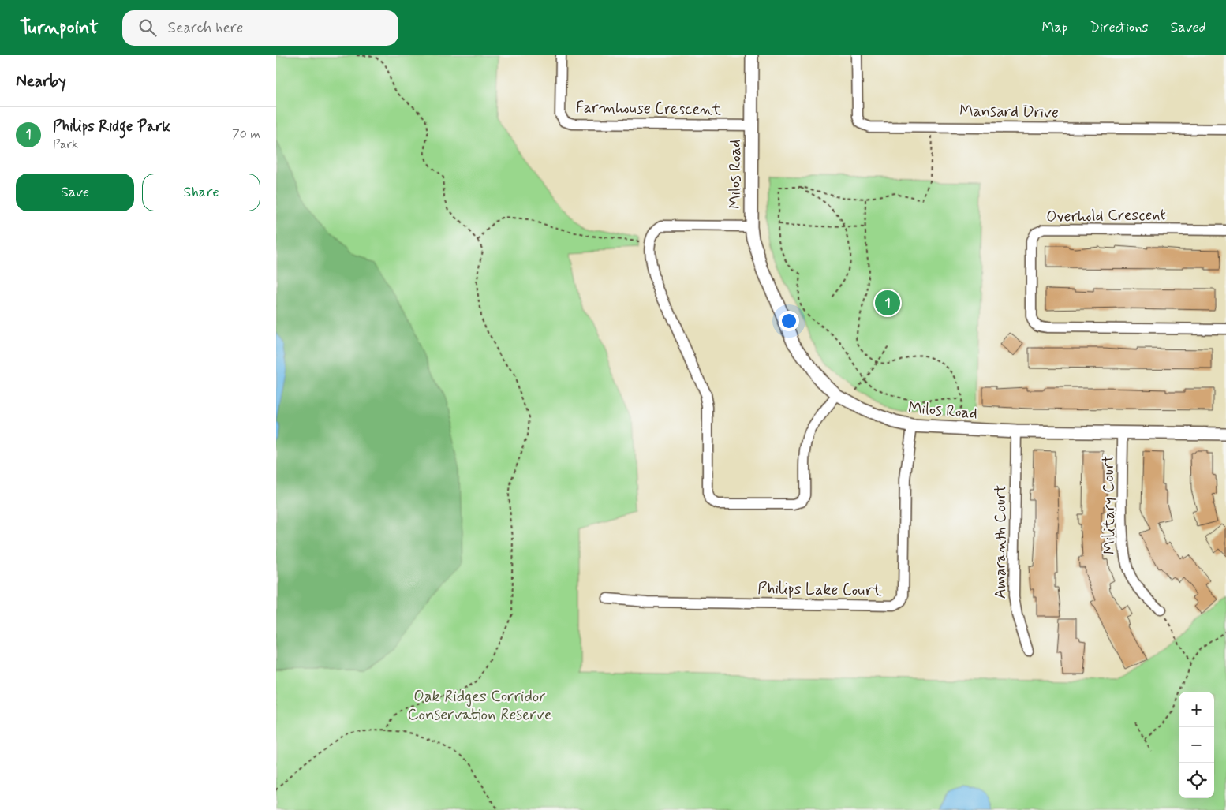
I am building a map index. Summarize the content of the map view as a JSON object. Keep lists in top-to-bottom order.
{
  "streets": {
    "street": [
      "Farmhouse Crescent",
      "Mansard Drive",
      "Milos Road",
      "Overhold Crescent",
      "Military Court",
      "Amaranth Court",
      "Philips Lake Court"
    ]
  },
  "crossings": [
    ["Farmhouse Crescent", "Milos Road"],
    ["Milos Road", "Military Court"],
    ["Milos Road", "Amaranth Court"],
    ["Milos Road", "Philips Lake Court"]
  ],
  "parks": ["Oak Ridges Corridor Conservation Reserve"],
  "page": {
    "header": "Turnpoint",
    "search": "Search here",
    "nav": ["Map", "Directions", "Saved"],
    "heading": "Nearby",
    "list": [
      {
        "mark": "1",
        "name": "Philips Ridge Park",
        "note": "Park",
        "value": "70 m"
      }
    ],
    "buttons": ["Save", "Share"],
    "pins": "1",
    "map_buttons": ["+", "−"]
  }
}
